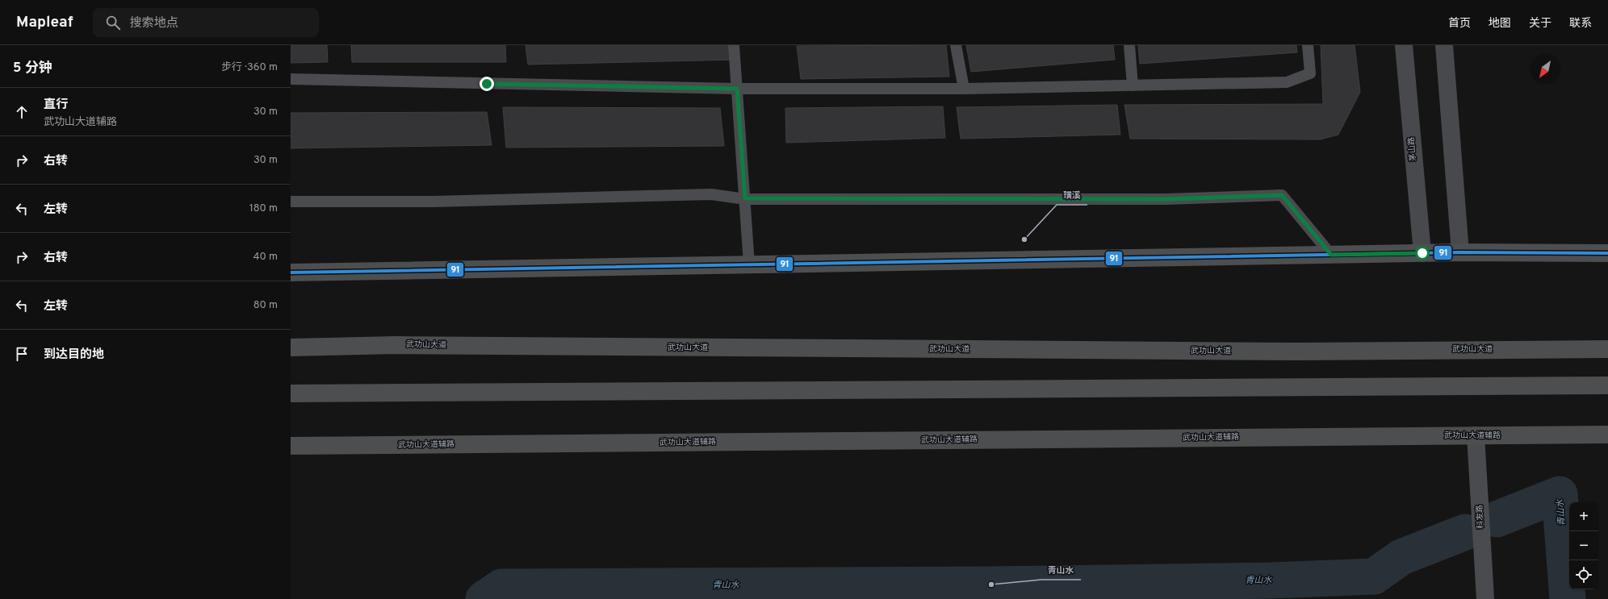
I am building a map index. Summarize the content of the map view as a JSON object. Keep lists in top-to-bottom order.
{
  "streets": {
    "main road": ["茅山路", "武功山大道", "武功山大道辅路"],
    "street": ["科发路"]
  },
  "crossings": [
    ["武功山大道辅路", "科发路"]
  ],
  "water": ["青山水"],
  "places": ["璜溪", "青山水"],
  "lines": ["transit line 91"],
  "north": "bottom left",
  "page": {
    "header": "Mapleaf",
    "search": "搜索地点",
    "nav": [
      "首页",
      "地图",
      "关于",
      "联系"
    ],
    "heading": ["5 分钟", "步行 · 360 m"],
    "list": [
      ["直行", "武功山大道辅路", "30 m"],
      ["右转", "30 m"],
      ["左转", "180 m"],
      ["右转", "40 m"],
      ["左转", "80 m"],
      "到达目的地"
    ],
    "map_buttons": ["+", "−"]
  }
}
